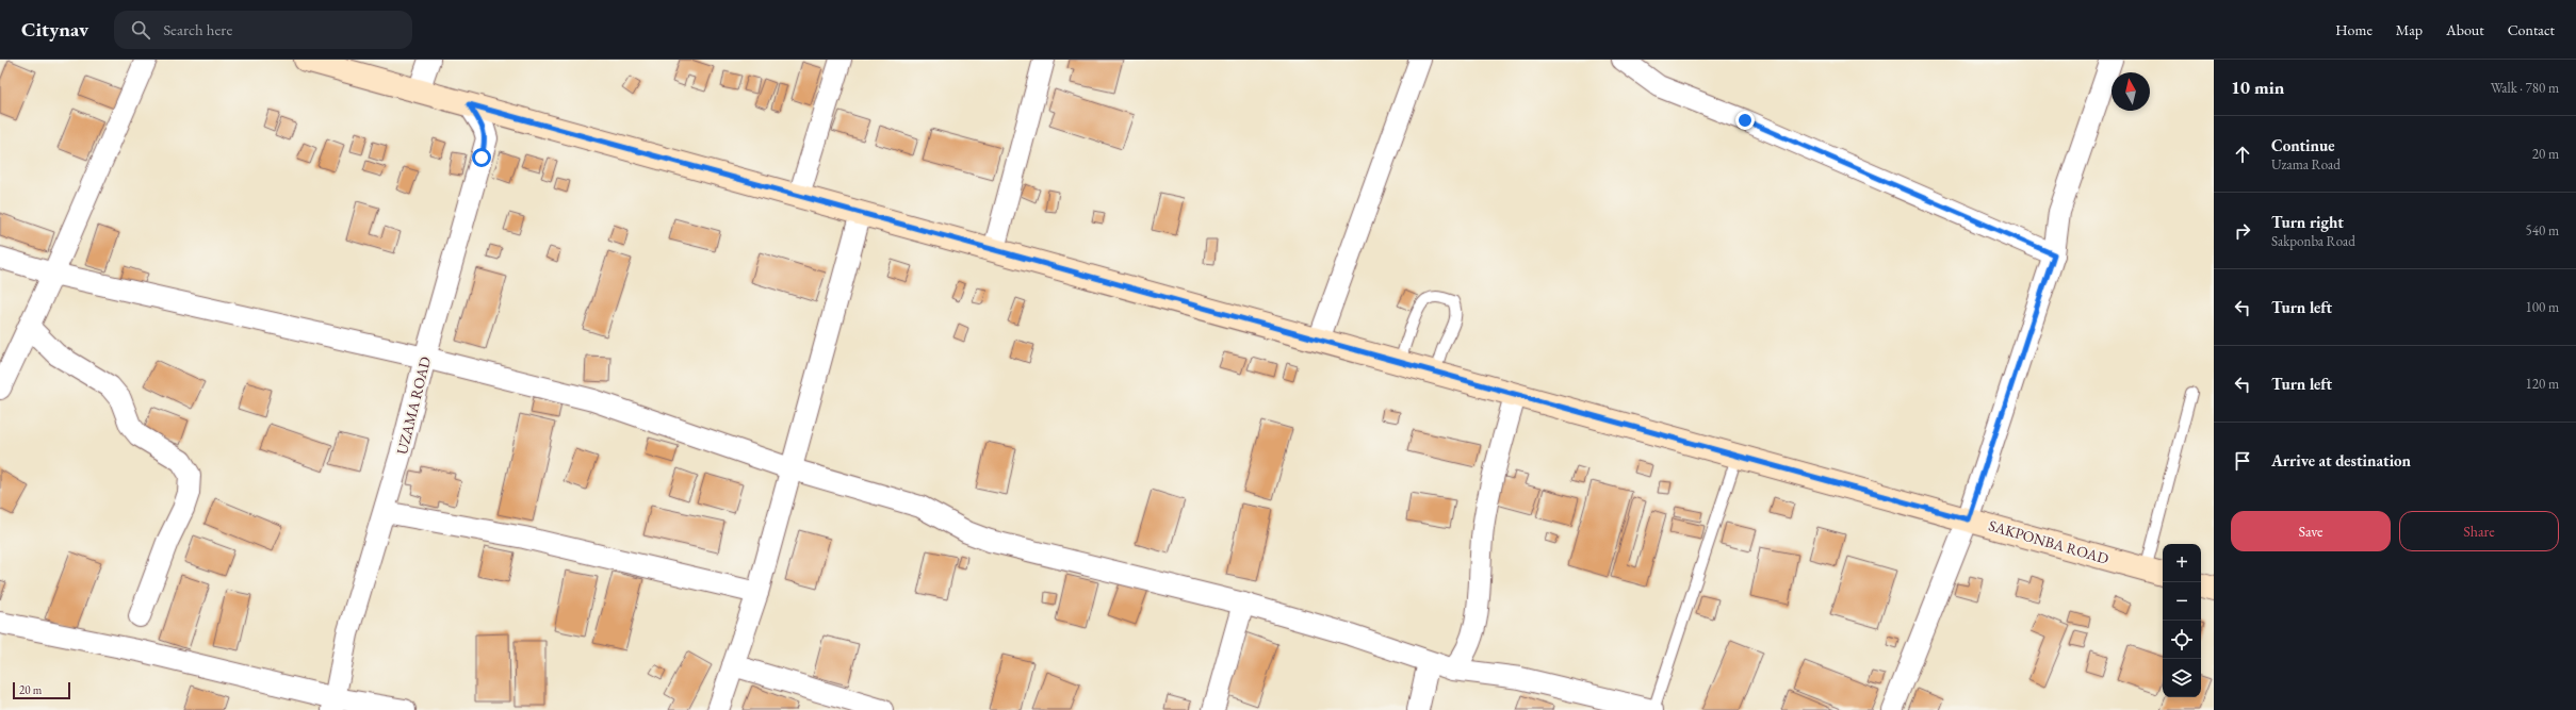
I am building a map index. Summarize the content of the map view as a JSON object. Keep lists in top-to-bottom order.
{
  "streets": {
    "main road": ["SAKPONBA ROAD"],
    "street": ["UZAMA ROAD"]
  },
  "crossings": [
    ["UZAMA ROAD", "SAKPONBA ROAD"]
  ],
  "scale_bar": "20 m",
  "north": "top",
  "page": {
    "header": "Citynav",
    "search": "Search here",
    "nav": [
      "Home",
      "Map",
      "About",
      "Contact"
    ],
    "heading": ["10 min", "Walk · 780 m"],
    "list": [
      ["Continue", "Uzama Road", "20 m"],
      ["Turn right", "Sakponba Road", "540 m"],
      ["Turn left", "100 m"],
      ["Turn left", "120 m"],
      "Arrive at destination"
    ],
    "buttons": ["Save", "Share"],
    "map_buttons": ["+", "−"],
    "scale": "20 m"
  }
}
